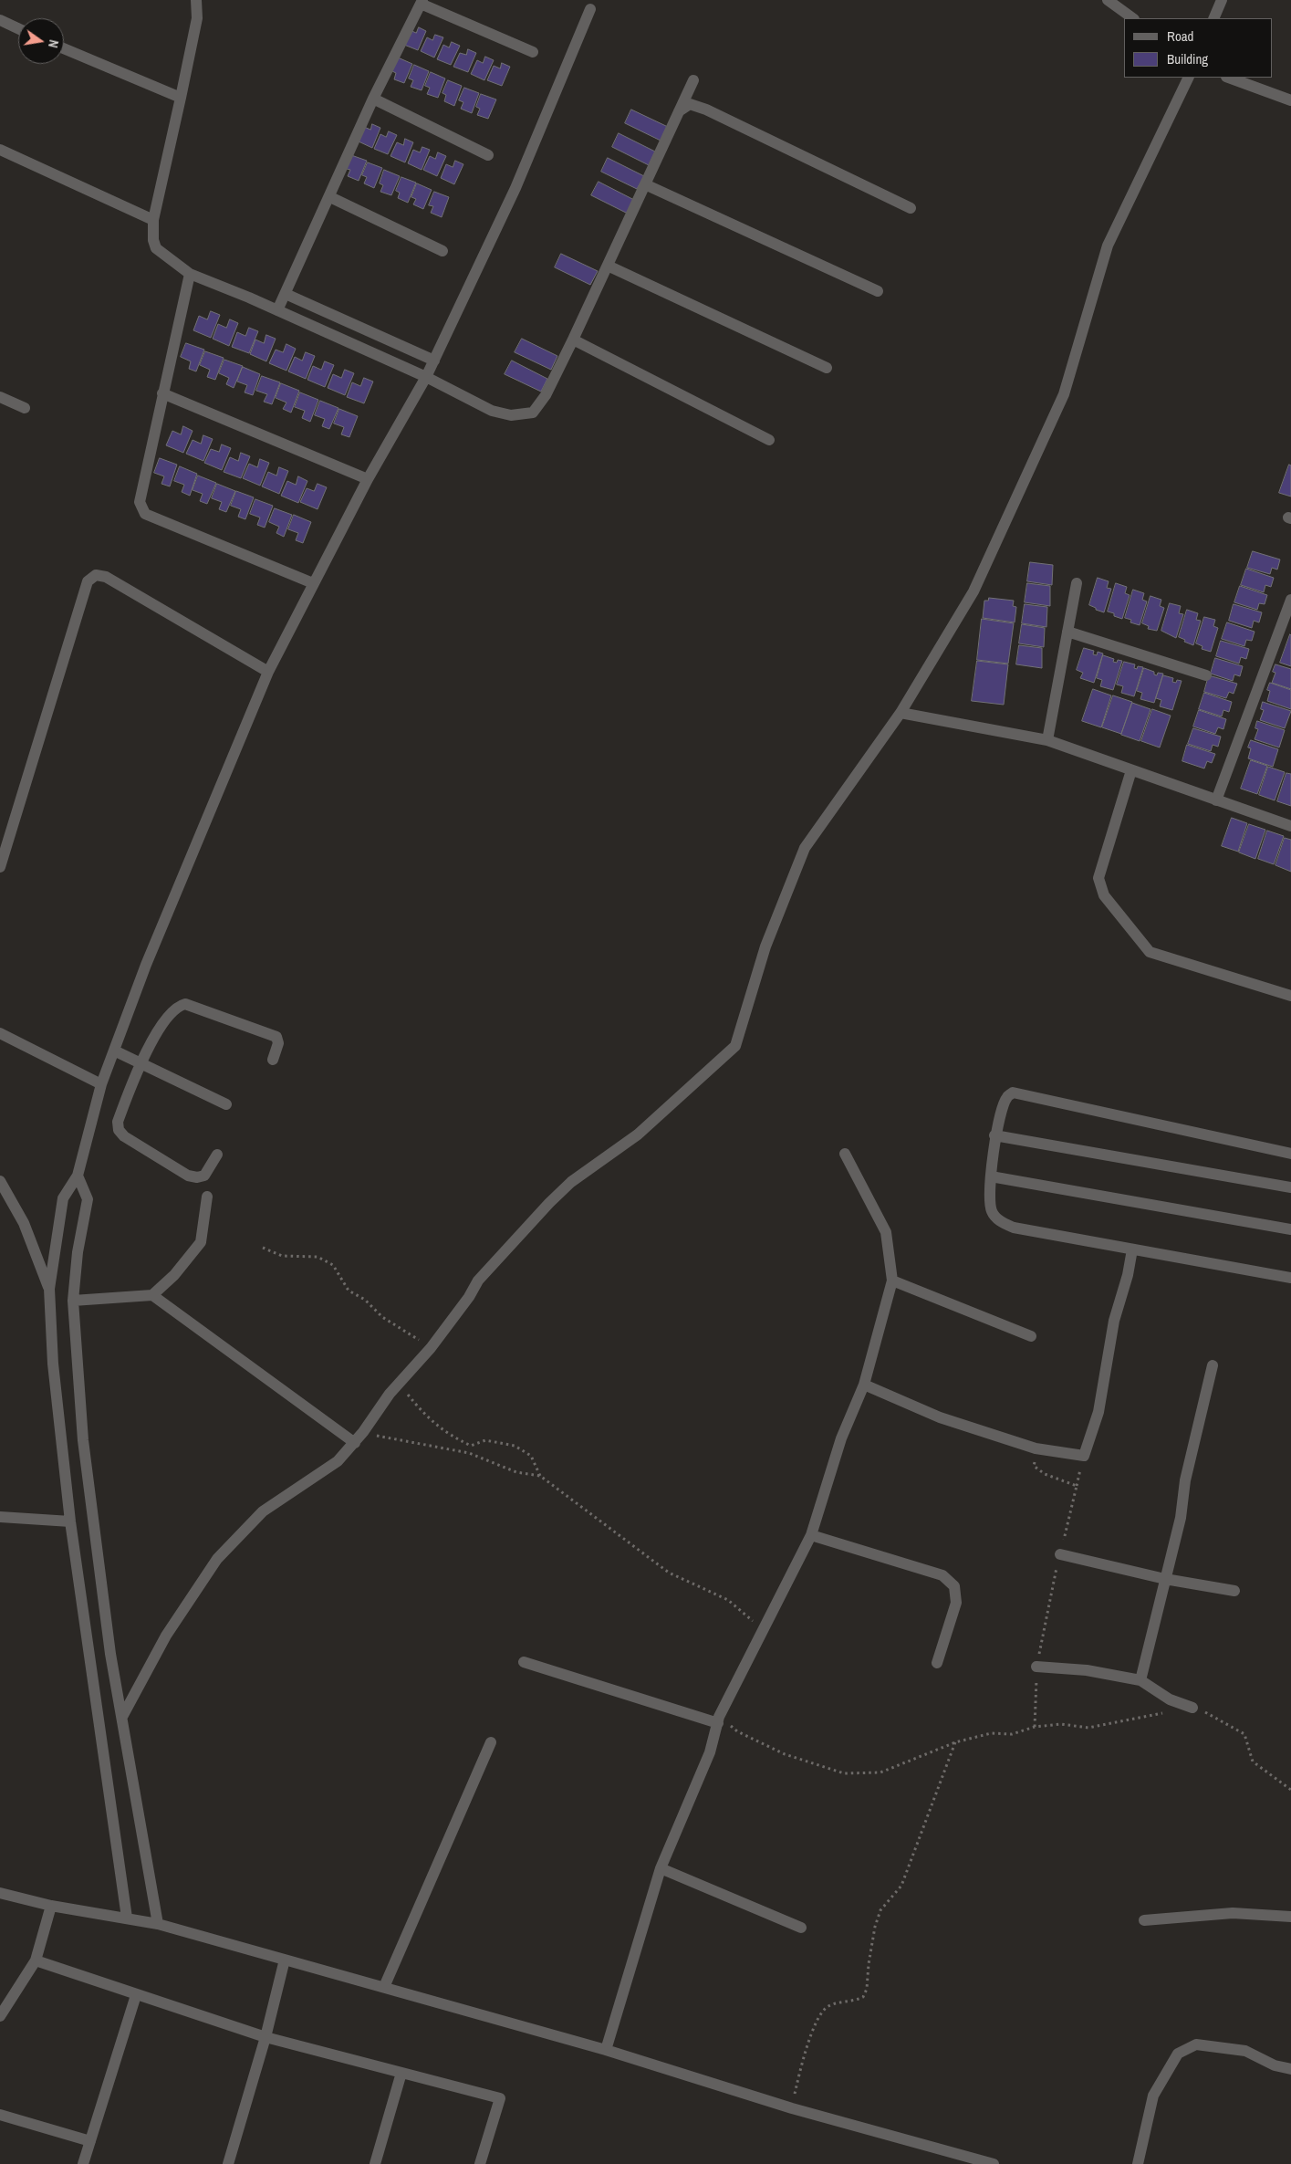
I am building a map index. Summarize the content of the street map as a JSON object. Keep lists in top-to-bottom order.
{
  "legend": ["Road", "Building"],
  "north": "right"
}
